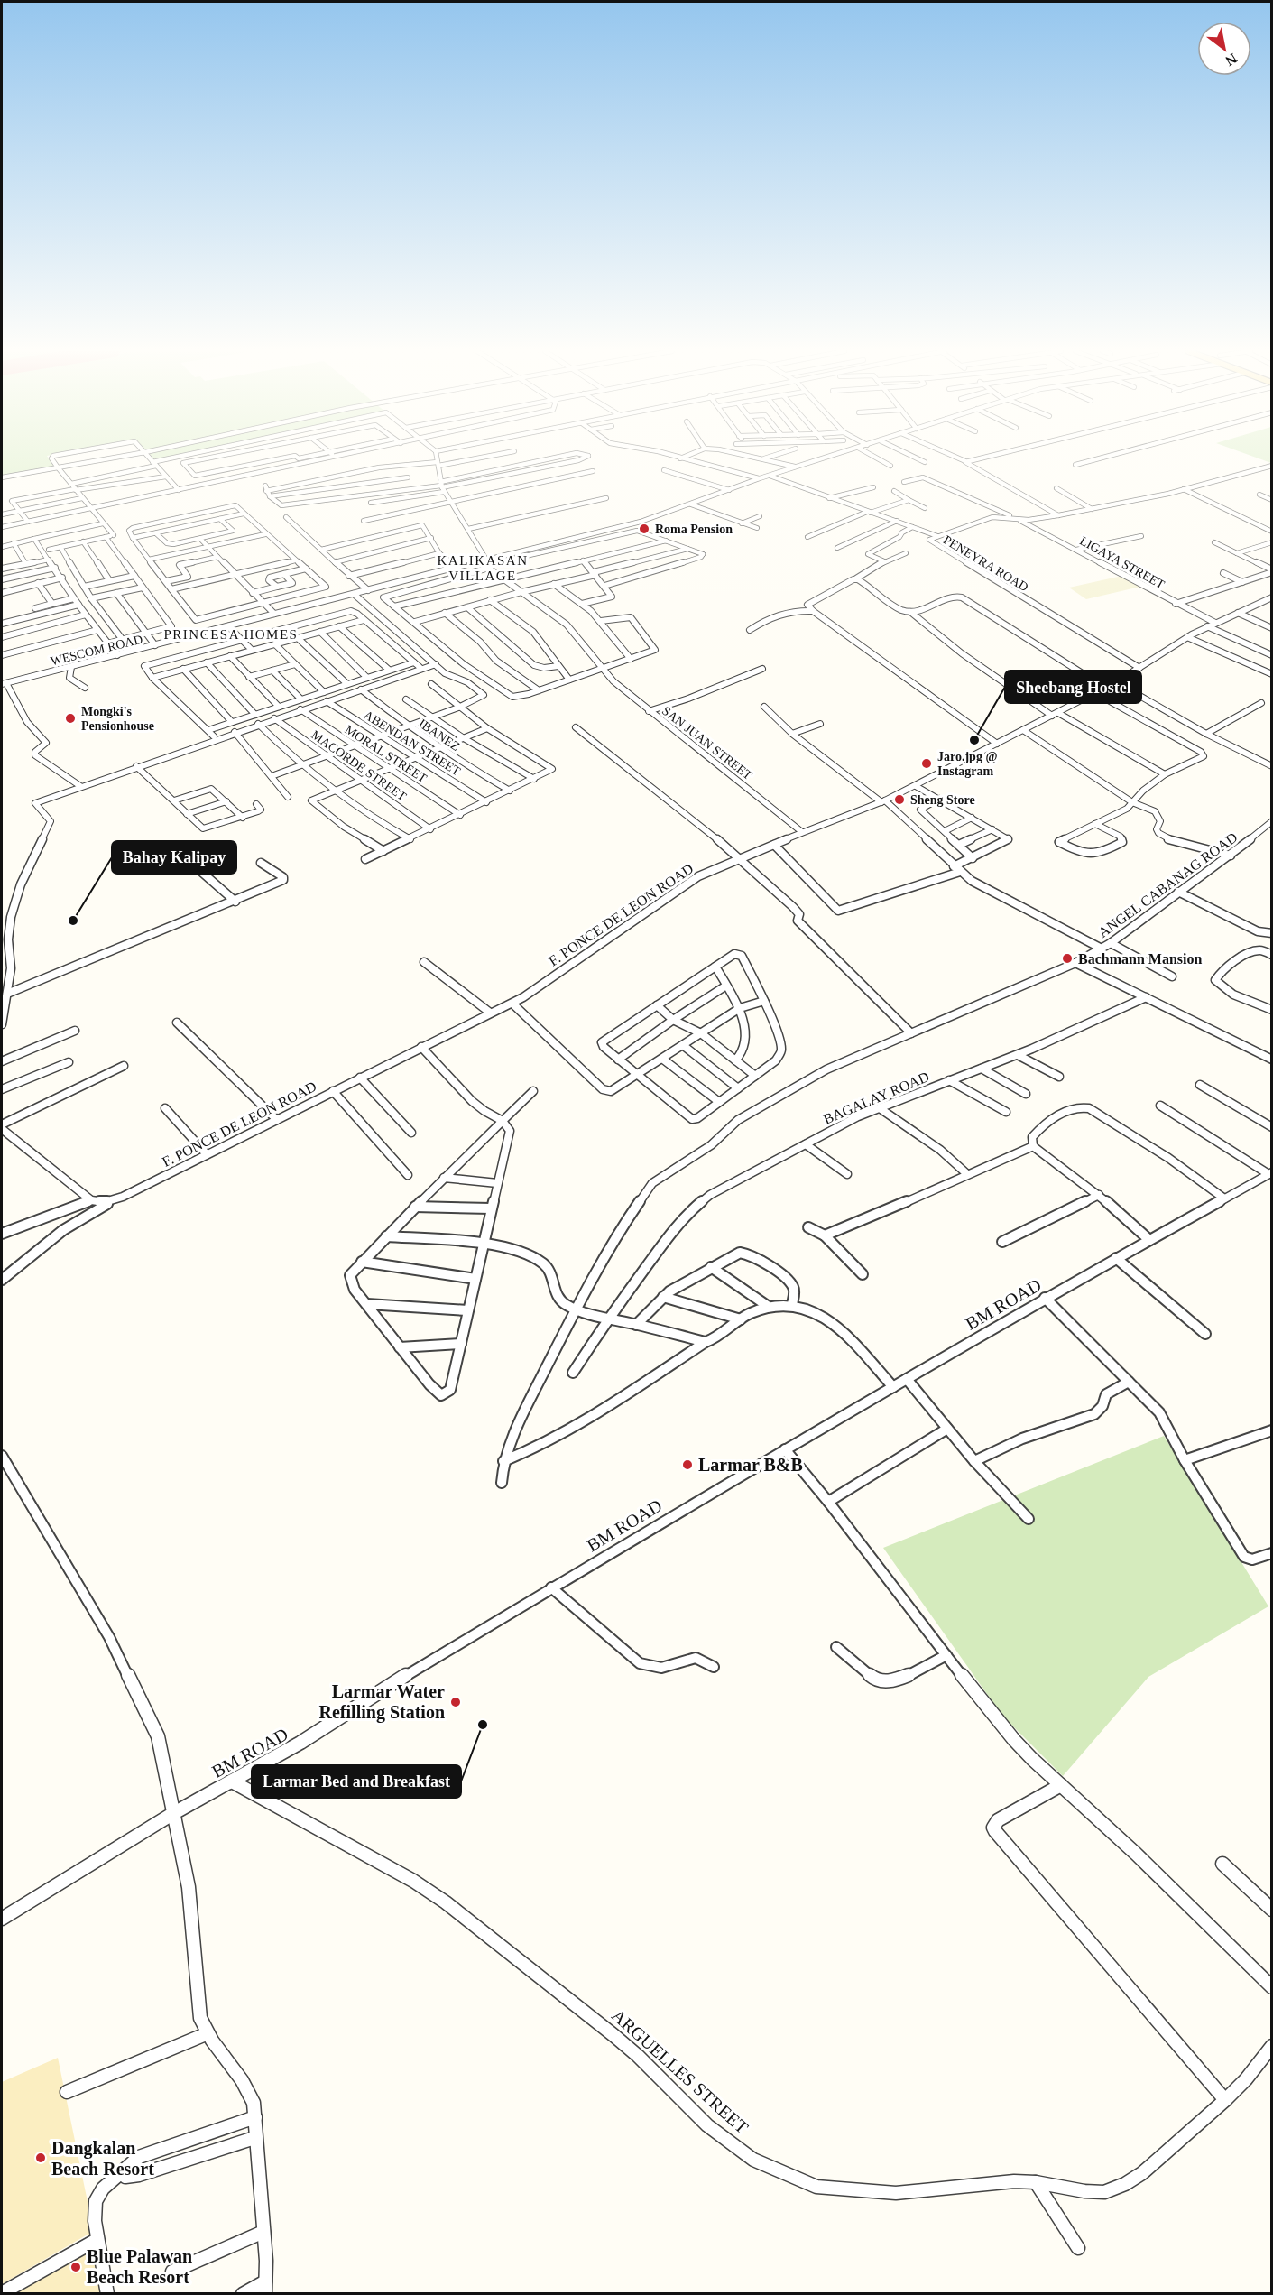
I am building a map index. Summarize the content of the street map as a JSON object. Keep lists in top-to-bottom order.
{
  "streets": {
    "street": [
      "LIGAYA STREET",
      "PENEYRA ROAD",
      "WESCOM ROAD",
      "IBANEZ",
      "ABENDAN STREET",
      "SAN JUAN STREET",
      "MORAL STREET",
      "MACORDE STREET",
      "ANGEL CABANAG ROAD",
      "F. PONCE DE LEON ROAD",
      "BAGALAY ROAD",
      "BM ROAD",
      "ARGUELLES STREET"
    ]
  },
  "crossings": [
    ["LIGAYA STREET", "PENEYRA ROAD"],
    ["LIGAYA STREET", "F. PONCE DE LEON ROAD"],
    ["PENEYRA ROAD", "F. PONCE DE LEON ROAD"],
    ["WESCOM ROAD", "SAN JUAN STREET"],
    ["SAN JUAN STREET", "F. PONCE DE LEON ROAD"],
    ["BM ROAD", "ARGUELLES STREET"]
  ],
  "districts": ["KALIKASAN VILLAGE", "PRINCESA HOMES"],
  "places": [
    "Roma Pension",
    "Mongki's Pensionhouse",
    "Sheebang Hostel",
    "Jaro.jpg @ Instagram",
    "Sheng Store",
    "Bahay Kalipay",
    "Bachmann Mansion",
    "Larmar B&B",
    "Larmar Water Refilling Station",
    "Larmar Bed and Breakfast",
    "Dangkalan Beach Resort",
    "Blue Palawan Beach Resort"
  ],
  "north": "bottom right"
}
